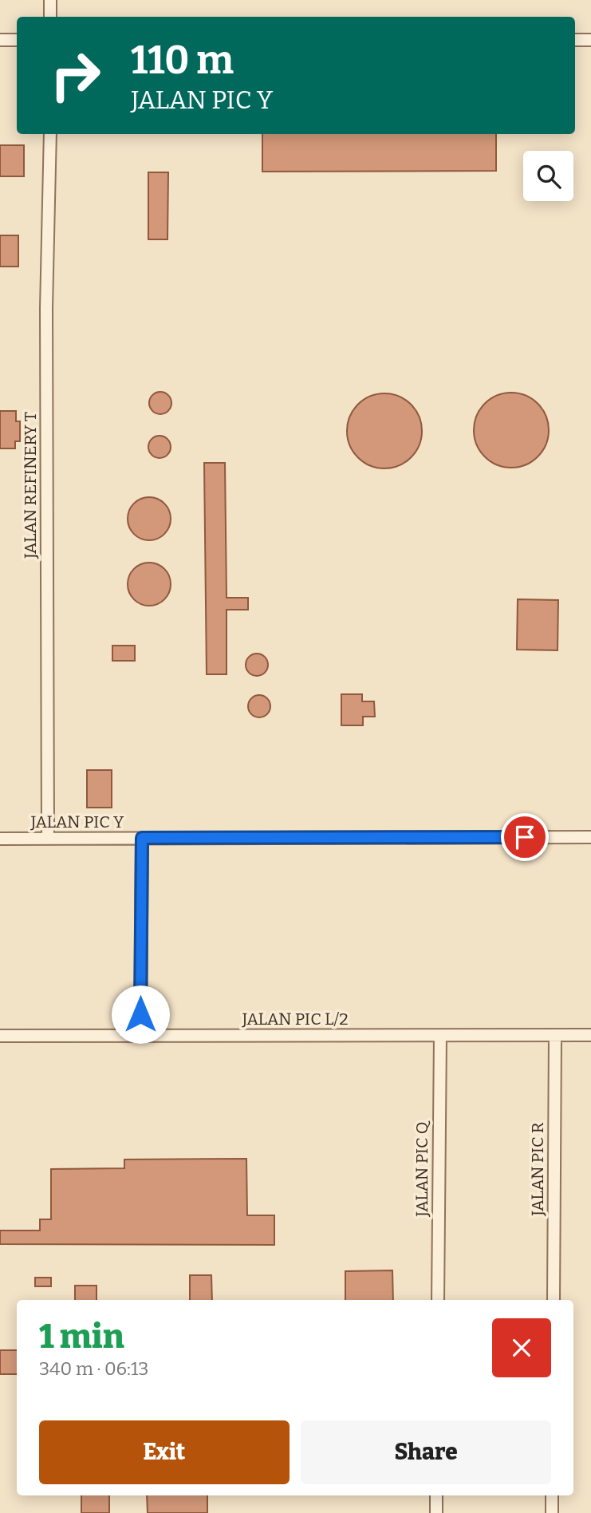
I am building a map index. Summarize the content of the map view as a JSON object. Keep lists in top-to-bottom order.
{
  "streets": {
    "street": [
      "JALAN REFINERY T",
      "JALAN PIC Y",
      "JALAN PIC L/2",
      "JALAN PIC Q",
      "JALAN PIC R"
    ]
  },
  "crossings": [
    ["JALAN REFINERY T", "JALAN PIC Y"],
    ["JALAN PIC L/2", "JALAN PIC Q"],
    ["JALAN PIC L/2", "JALAN PIC R"]
  ],
  "page": {
    "turn": ["110 m", "JALAN PIC Y"],
    "heading": ["1 min", "340 m · 06:13"],
    "buttons": ["Exit", "Share"]
  }
}
